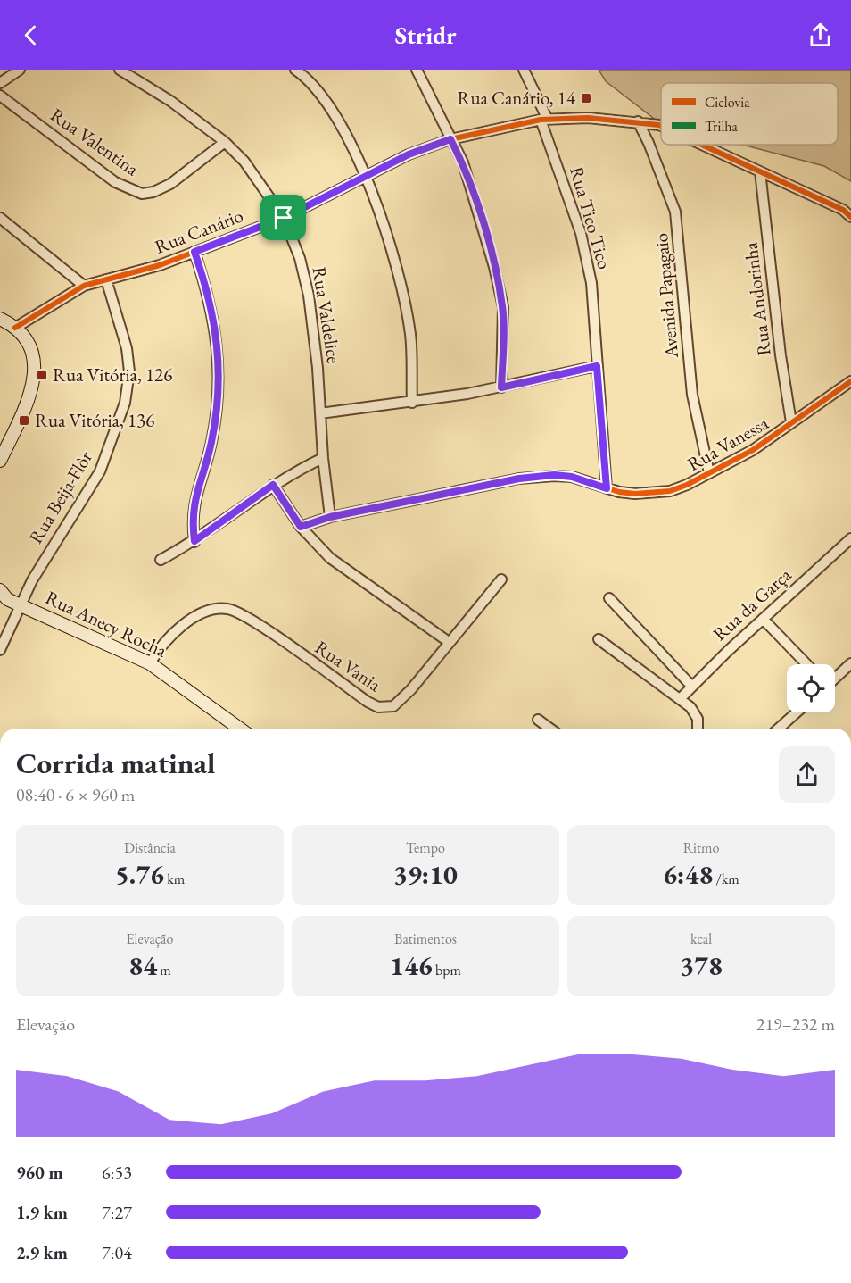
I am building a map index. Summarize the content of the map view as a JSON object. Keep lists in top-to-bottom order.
{
  "streets": {
    "street": [
      "Rua Valentina",
      "Rua Tico Tico",
      "Rua Canário",
      "Avenida Papagaio",
      "Rua Andorinha",
      "Rua Valdelice",
      "Rua Vanessa",
      "Rua Beija-Flôr",
      "Rua da Garça",
      "Rua Anecy Rocha",
      "Rua Vania"
    ]
  },
  "crossings": [
    ["Rua Valentina", "Rua Valdelice"],
    ["Rua Tico Tico", "Rua Canário"],
    ["Rua Tico Tico", "Rua Vanessa"],
    ["Rua Canário", "Avenida Papagaio"],
    ["Rua Canário", "Rua Andorinha"],
    ["Rua Canário", "Rua Valdelice"],
    ["Rua Canário", "Rua Beija-Flôr"],
    ["Avenida Papagaio", "Rua Vanessa"],
    ["Rua Andorinha", "Rua Vanessa"],
    ["Rua Valdelice", "Rua Vanessa"],
    ["Rua Beija-Flôr", "Rua Anecy Rocha"],
    ["Rua Anecy Rocha", "Rua Vania"]
  ],
  "places": {
    "transit": ["Rua Canário, 14", "Rua Vitória, 126", "Rua Vitória, 136"]
  },
  "legend": ["Ciclovia", "Trilha"],
  "page": {
    "header": "Stridr",
    "heading": ["Corrida matinal", "08:40 · 6 × 960 m"],
    "stats": [
      ["Distância", "5.76 km"],
      ["Tempo", "39:10"],
      ["Ritmo", "6:48 /km"],
      ["Elevação", "84 m"],
      ["Batimentos", "146 bpm"],
      ["kcal", "378"]
    ],
    "chart": ["Elevação", "219–232 m"],
    "list": [
      {
        "name": "960 m",
        "note": "6:53"
      },
      {
        "name": "1.9 km",
        "note": "7:27"
      },
      {
        "name": "2.9 km",
        "note": "7:04"
      }
    ]
  }
}
